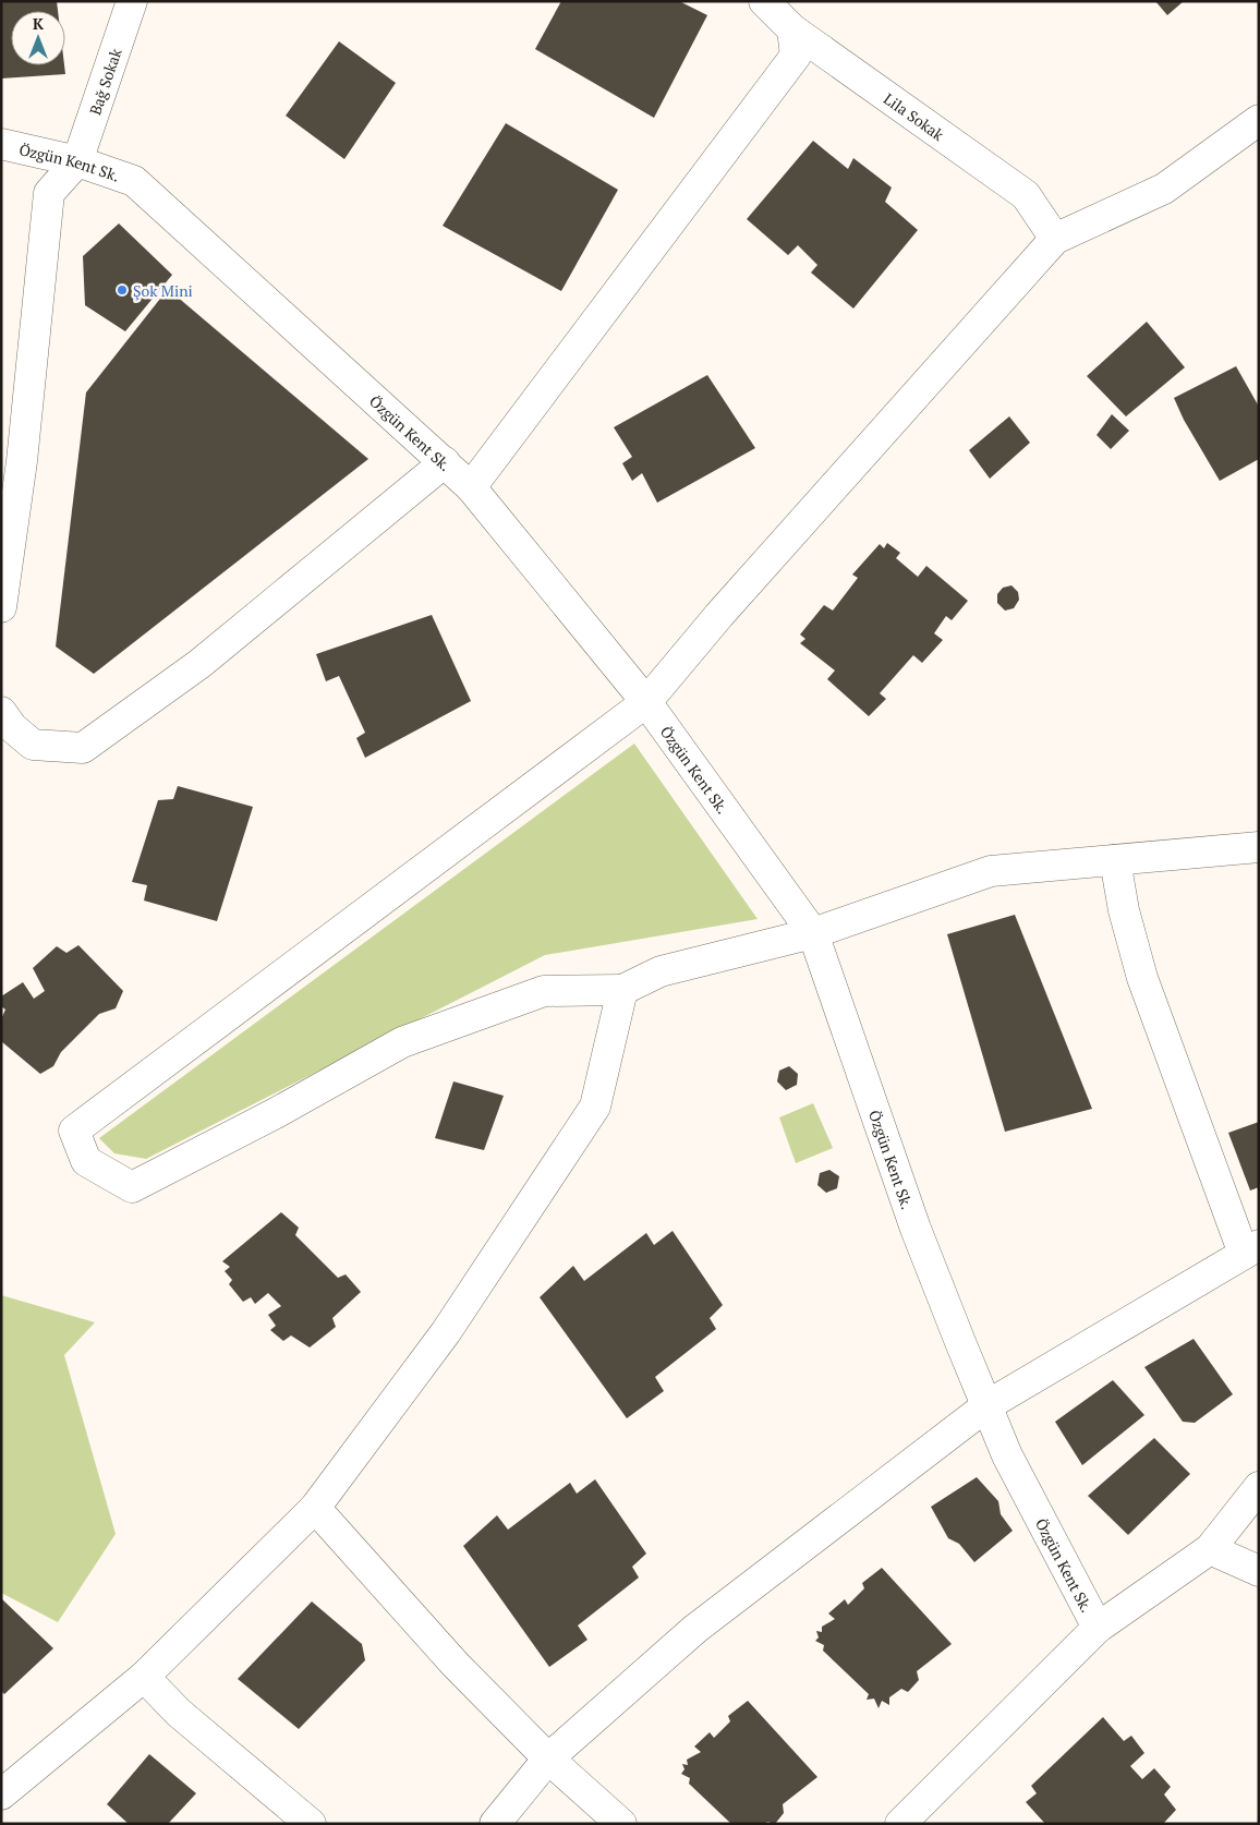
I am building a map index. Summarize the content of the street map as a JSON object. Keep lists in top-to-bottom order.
{
  "streets": {
    "street": ["Bağ Sokak", "Lila Sokak", "Özgün Kent Sk."]
  },
  "crossings": [
    ["Bağ Sokak", "Özgün Kent Sk."]
  ],
  "places": ["Şok Mini"],
  "north": "top"
}
